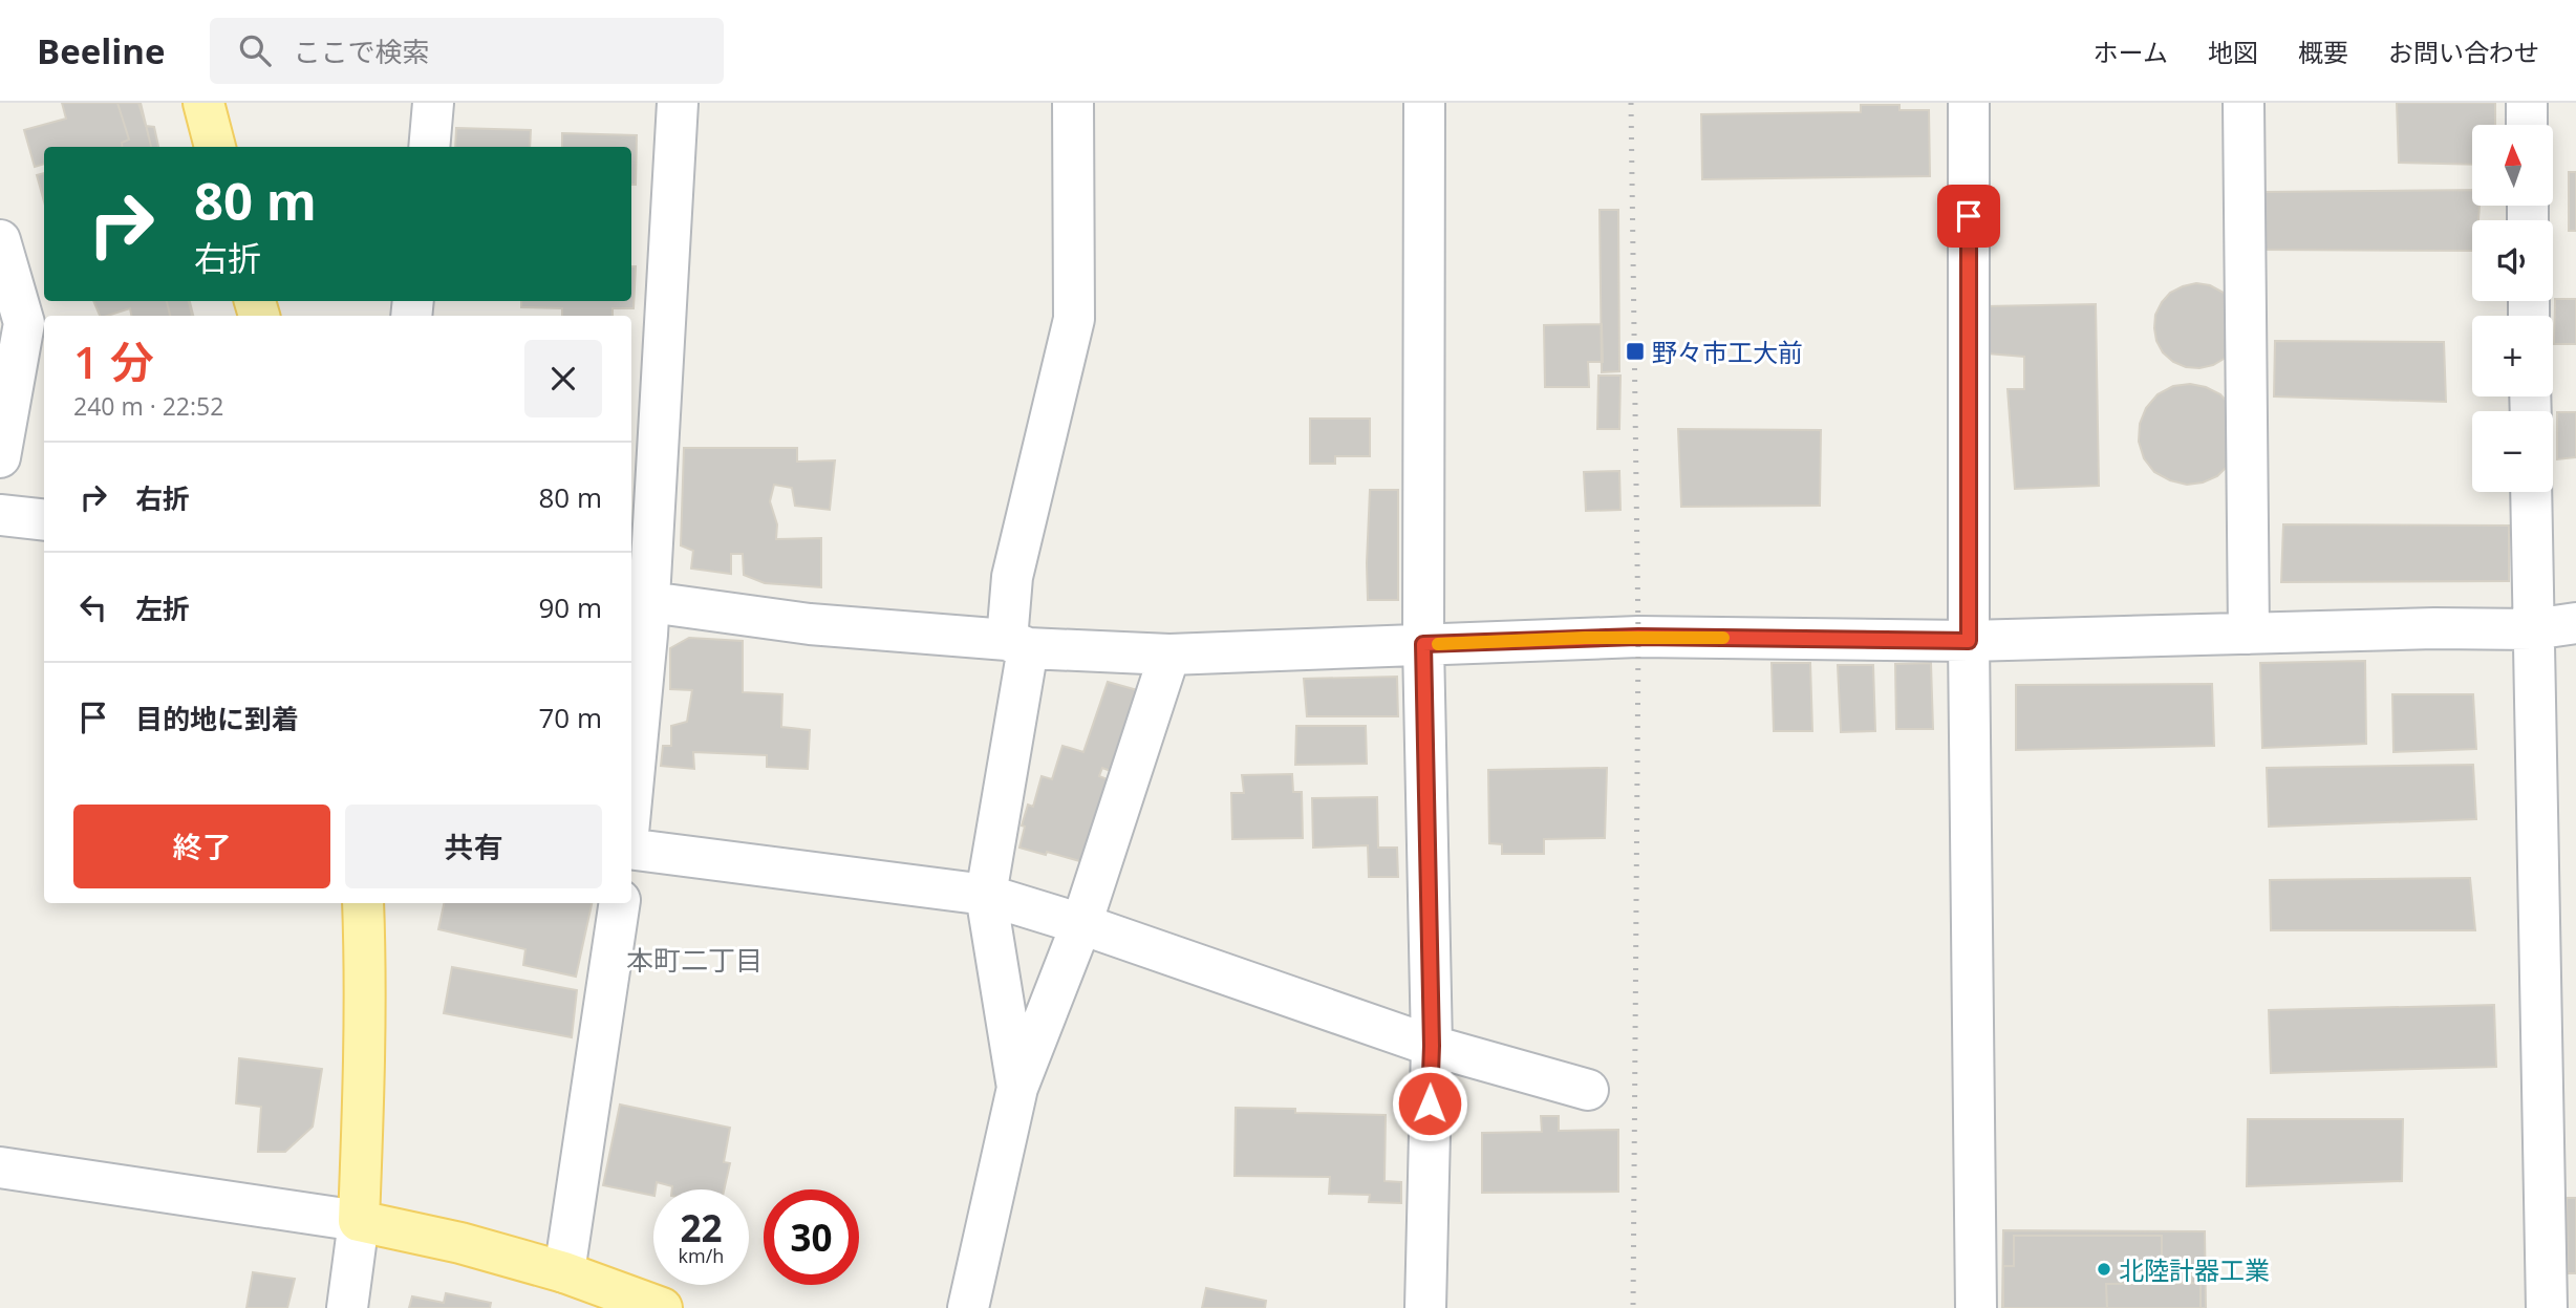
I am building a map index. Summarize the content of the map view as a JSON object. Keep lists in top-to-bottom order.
{
  "districts": ["本町二丁目"],
  "places": {
    "transit": ["野々市工大前"],
    "other": ["北陸計器工業"]
  },
  "north": "top",
  "page": {
    "header": "Beeline",
    "search": "ここで検索",
    "nav": [
      "ホーム",
      "地図",
      "概要",
      "お問い合わせ"
    ],
    "map_buttons": ["+", "−"],
    "turn": ["80 m", "右折"],
    "heading": ["1 分", "240 m · 22:52"],
    "list": [
      {
        "name": "右折",
        "value": "80 m"
      },
      {
        "name": "左折",
        "value": "90 m"
      },
      {
        "name": "目的地に到着",
        "value": "70 m"
      }
    ],
    "buttons": ["終了", "共有"],
    "speed": "22 km/h",
    "limit": "30"
  }
}
